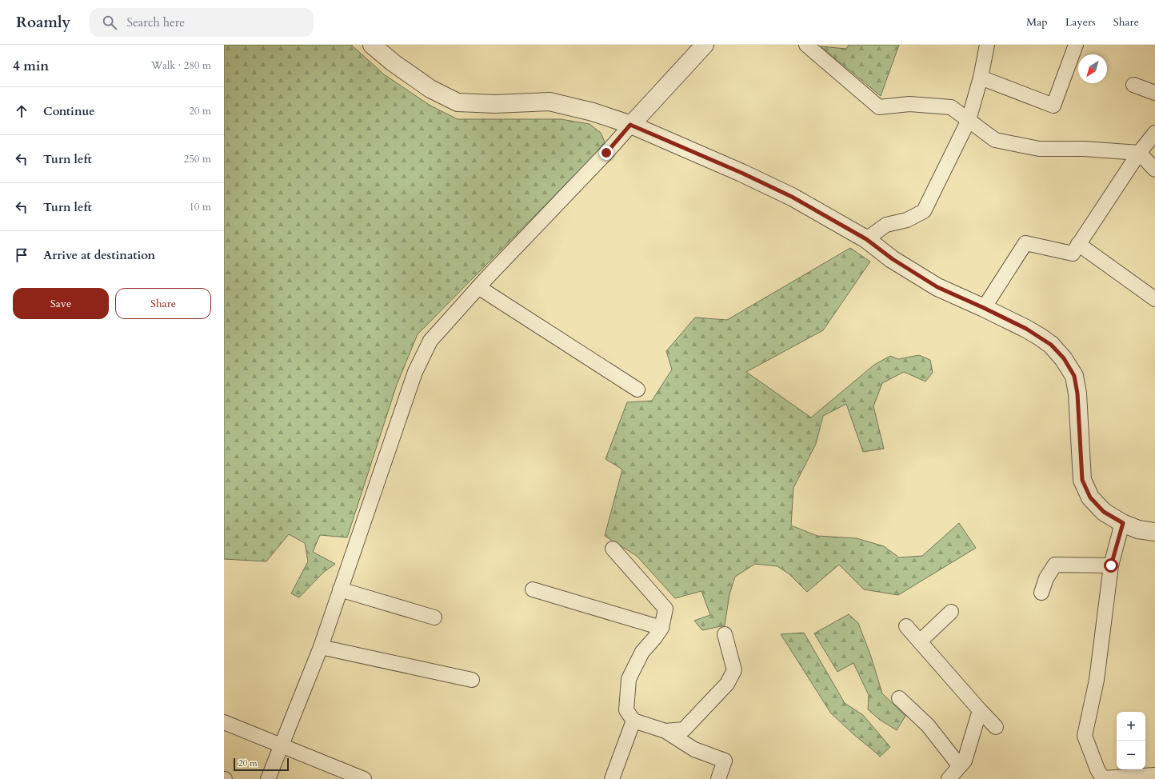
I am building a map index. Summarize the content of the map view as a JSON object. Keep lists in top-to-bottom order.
{
  "scale_bar": "20 m",
  "north": "bottom left",
  "page": {
    "header": "Roamly",
    "search": "Search here",
    "nav": ["Map", "Layers", "Share"],
    "heading": ["4 min", "Walk · 280 m"],
    "list": [
      ["Continue", "20 m"],
      ["Turn left", "250 m"],
      ["Turn left", "10 m"],
      "Arrive at destination"
    ],
    "buttons": ["Save", "Share"],
    "map_buttons": ["+", "−"],
    "scale": "20 m"
  }
}
